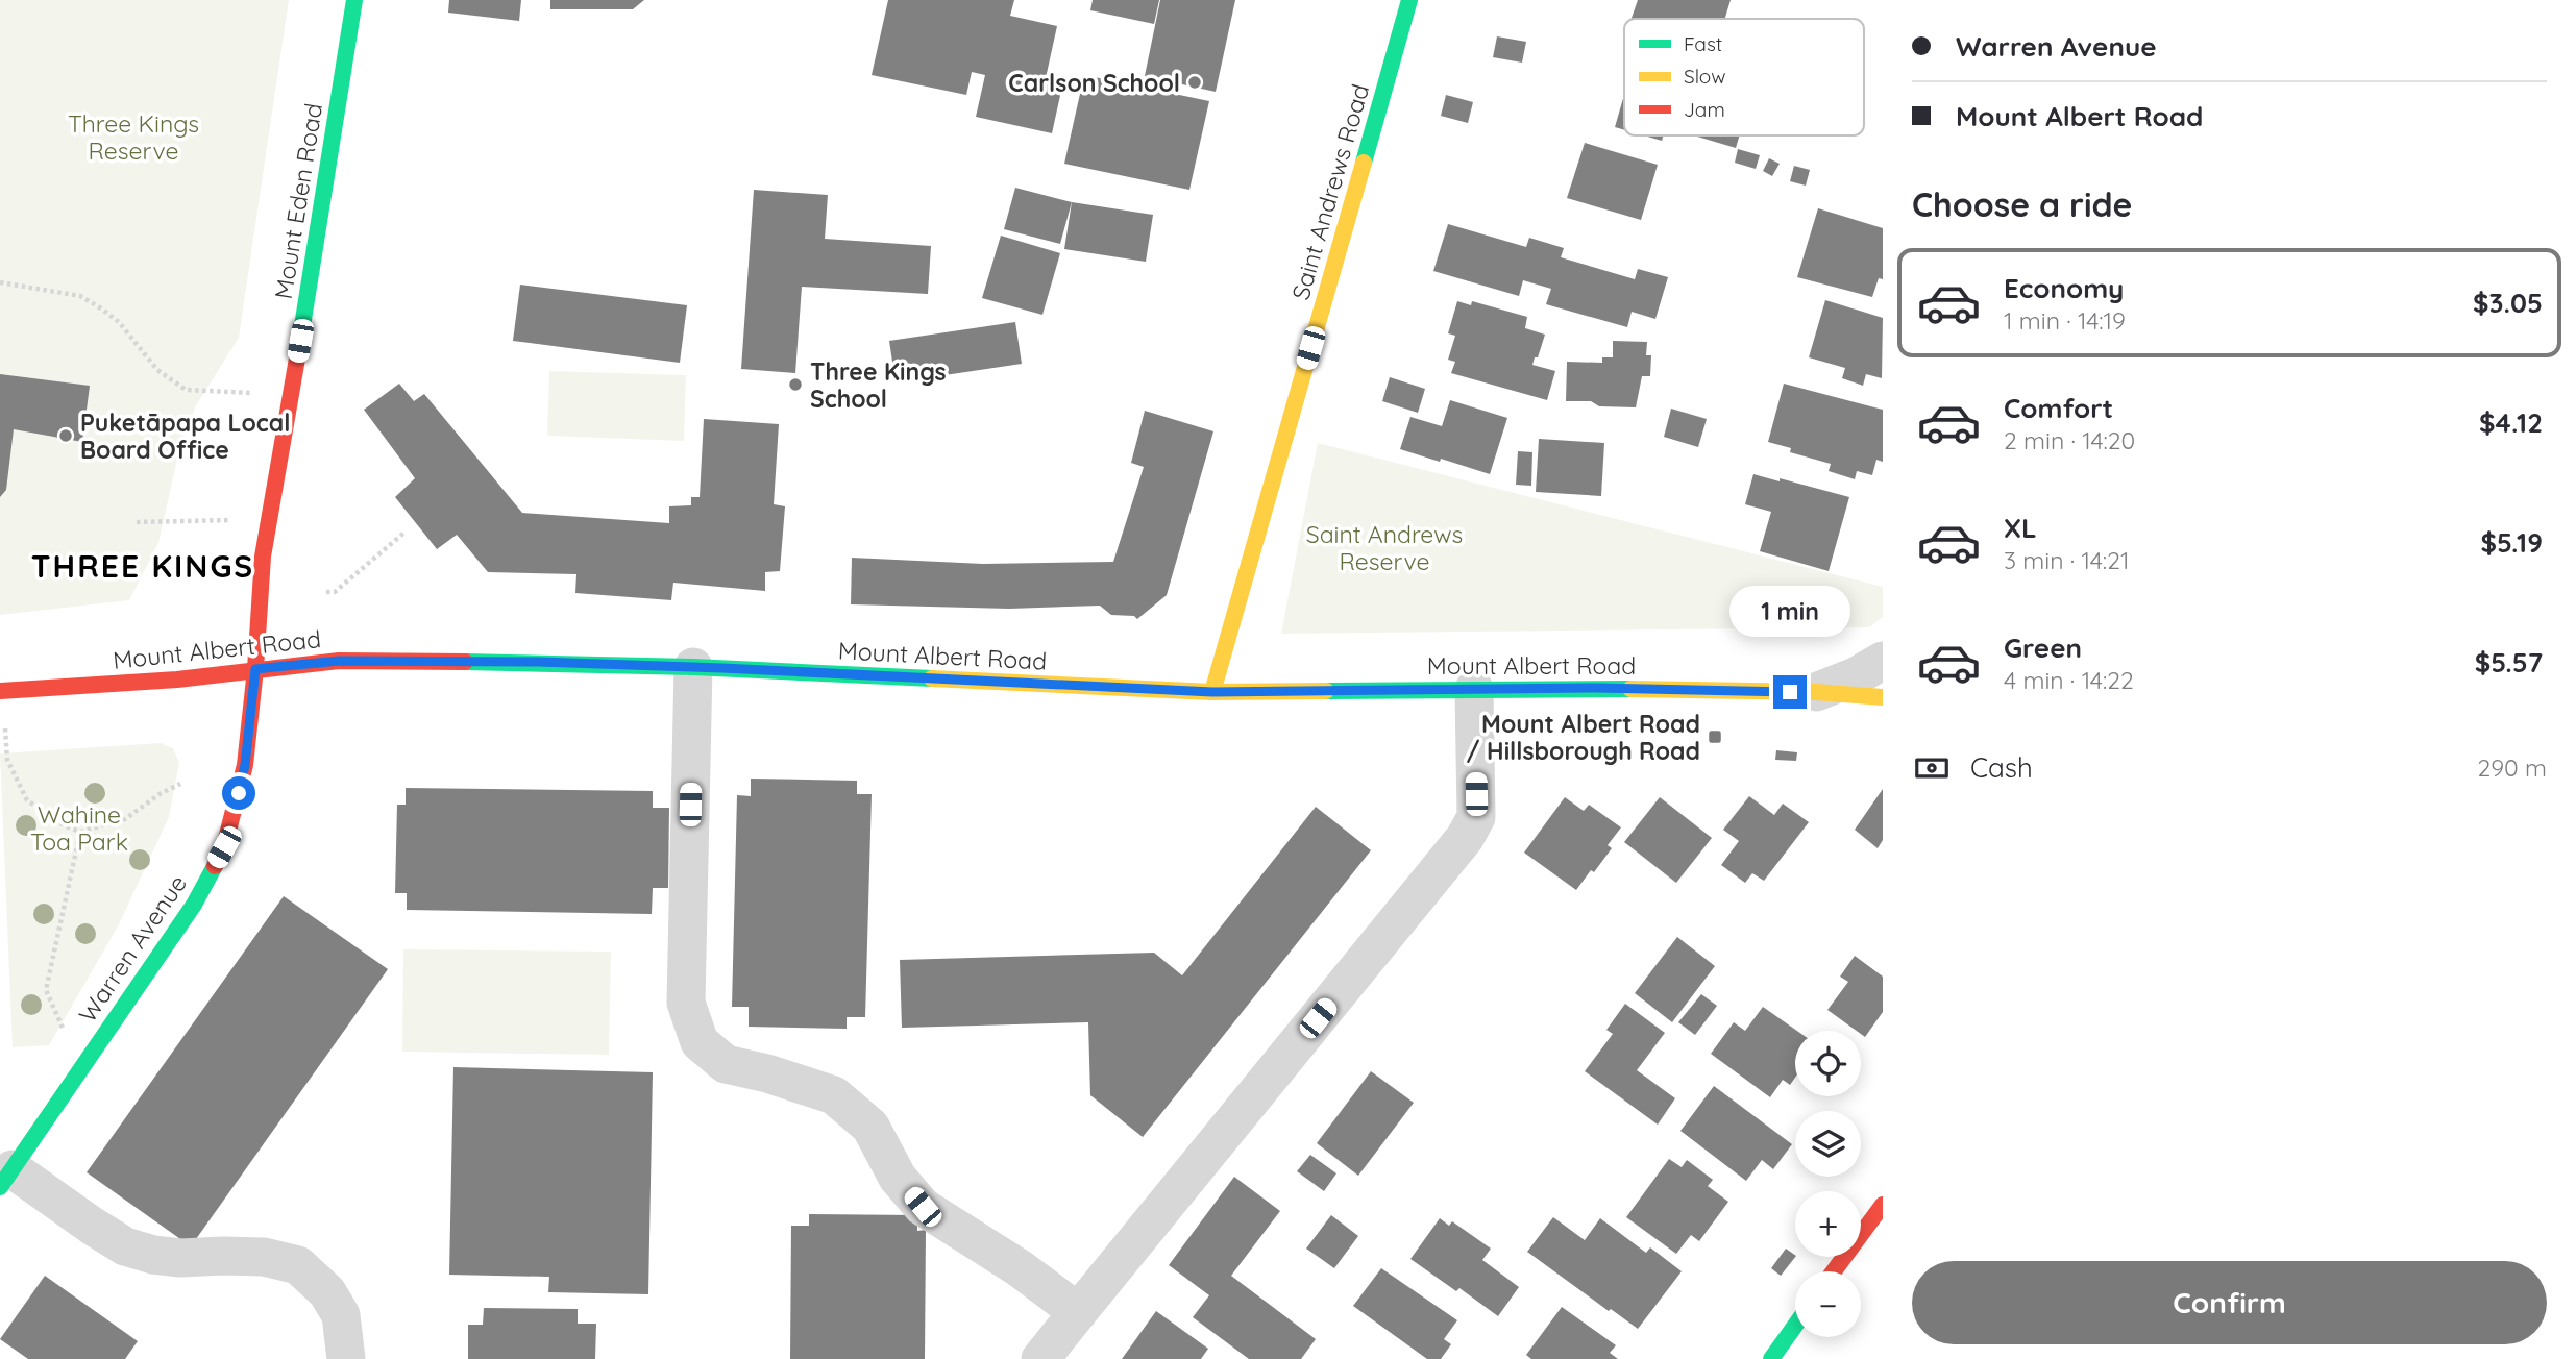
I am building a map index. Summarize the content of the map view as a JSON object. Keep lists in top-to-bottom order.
{
  "streets": {
    "main road": [
      "Saint Andrews Road",
      "Mount Eden Road",
      "Mount Albert Road",
      "Warren Avenue"
    ]
  },
  "crossings": [
    ["Saint Andrews Road", "Mount Albert Road"],
    ["Mount Eden Road", "Mount Albert Road"],
    ["Mount Eden Road", "Warren Avenue"],
    ["Mount Albert Road", "Warren Avenue"]
  ],
  "districts": ["THREE KINGS"],
  "parks": ["Three Kings Reserve", "Saint Andrews Reserve", "Wahine Toa Park"],
  "places": {
    "other": ["Carlson School", "Three Kings School", "Puketāpapa Local Board Office"],
    "transit": ["Mount Albert Road / Hillsborough Road"]
  },
  "legend": ["Fast", "Slow", "Jam"],
  "page": {
    "banner": ["Warren Avenue", "Mount Albert Road"],
    "heading": "Choose a ride",
    "list": [
      {
        "name": "Economy",
        "note": "1 min · 14:19",
        "value": "$3.05"
      },
      {
        "name": "Comfort",
        "note": "2 min · 14:20",
        "value": "$4.12"
      },
      {
        "name": "XL",
        "note": "3 min · 14:21",
        "value": "$5.19"
      },
      {
        "name": "Green",
        "note": "4 min · 14:22",
        "value": "$5.57"
      }
    ],
    "bubble": "1 min",
    "pay": ["Cash", "290 m"],
    "map_buttons": ["+", "−"],
    "buttons": "Confirm"
  }
}
